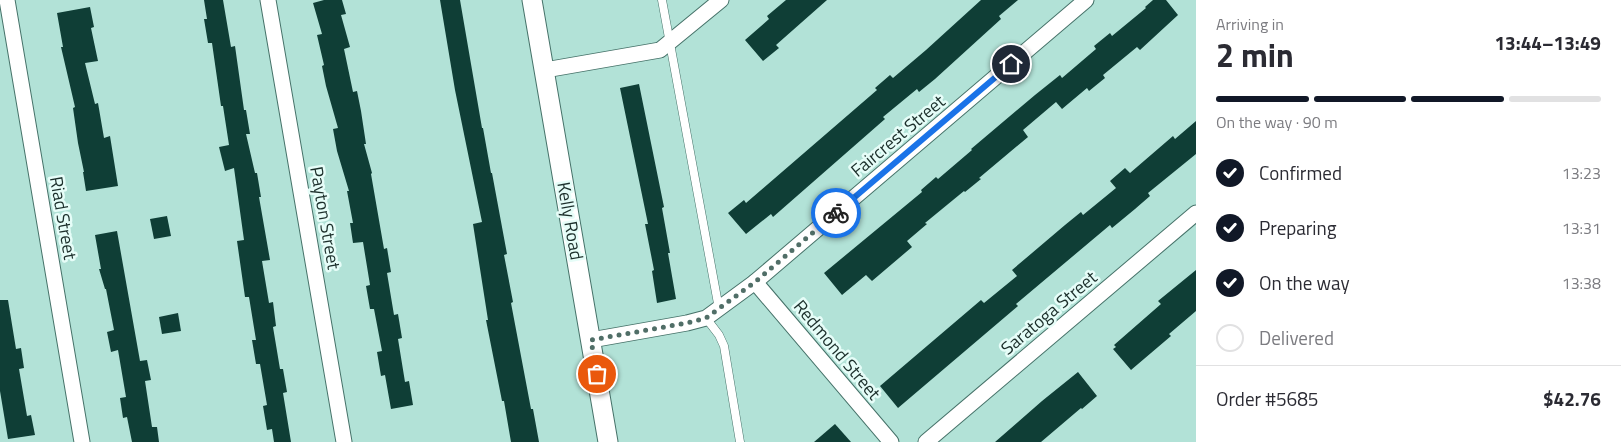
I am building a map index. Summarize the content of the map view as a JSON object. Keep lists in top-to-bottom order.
{
  "streets": {
    "street": [
      "Faircrest Street",
      "Riad Street",
      "Payton Street",
      "Kelly Road",
      "Saratoga Street",
      "Redmond Street"
    ]
  },
  "crossings": [
    ["Faircrest Street", "Kelly Road"],
    ["Faircrest Street", "Redmond Street"]
  ],
  "page": {
    "heading": ["2 min", "Arriving in", "13:44–13:49"],
    "panel": ["Order #5685", "$42.76"],
    "bar": "On the way · 90 m",
    "list": [
      ["Confirmed", "13:23"],
      ["Preparing", "13:31"],
      ["On the way", "13:38"],
      "Delivered"
    ]
  }
}
